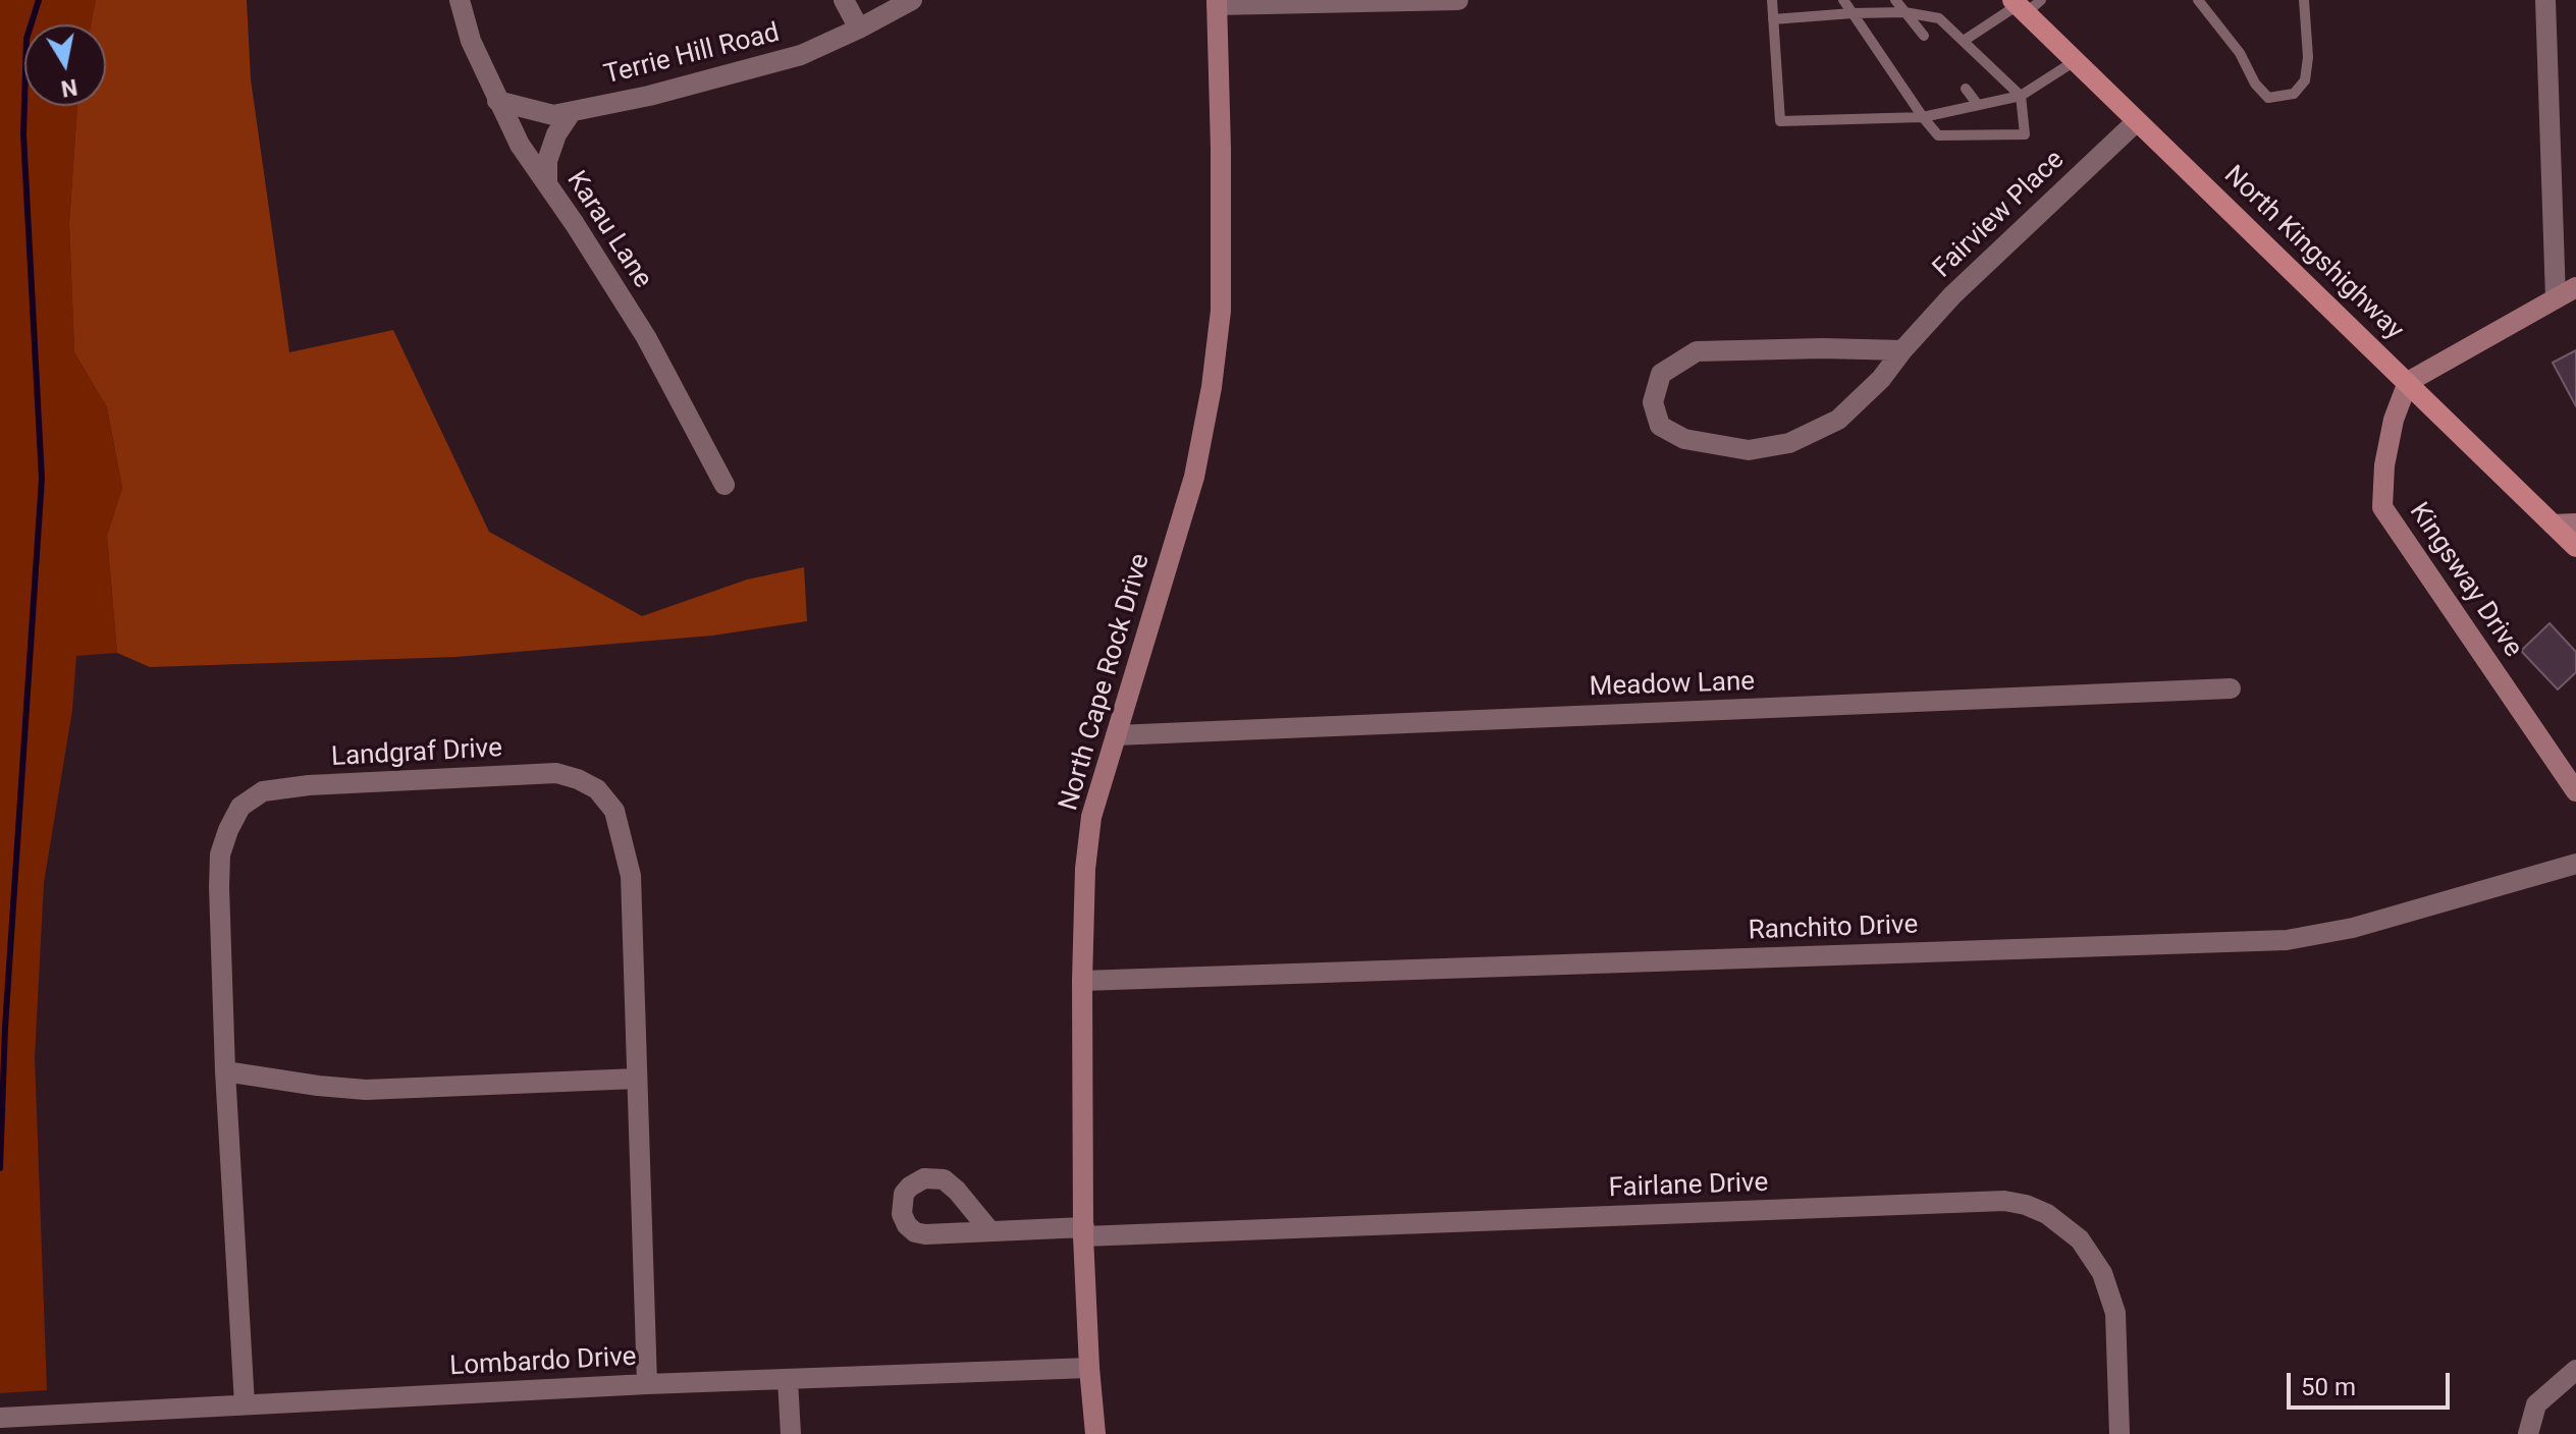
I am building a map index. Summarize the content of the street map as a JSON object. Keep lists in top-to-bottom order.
{
  "streets": {
    "main road": ["North Kingshighway"],
    "street": [
      "Terrie Hill Road",
      "Fairview Place",
      "Karau Lane",
      "Kingsway Drive",
      "North Cape Rock Drive",
      "Meadow Lane",
      "Landgraf Drive",
      "Ranchito Drive",
      "Fairlane Drive",
      "Lombardo Drive"
    ]
  },
  "crossings": [
    ["Terrie Hill Road", "Karau Lane"],
    ["Fairview Place", "North Kingshighway"],
    ["North Kingshighway", "Kingsway Drive"],
    ["North Cape Rock Drive", "Meadow Lane"],
    ["North Cape Rock Drive", "Ranchito Drive"],
    ["North Cape Rock Drive", "Fairlane Drive"],
    ["North Cape Rock Drive", "Lombardo Drive"],
    ["Landgraf Drive", "Lombardo Drive"]
  ],
  "scale_bar": "50 m",
  "north": "bottom"
}
